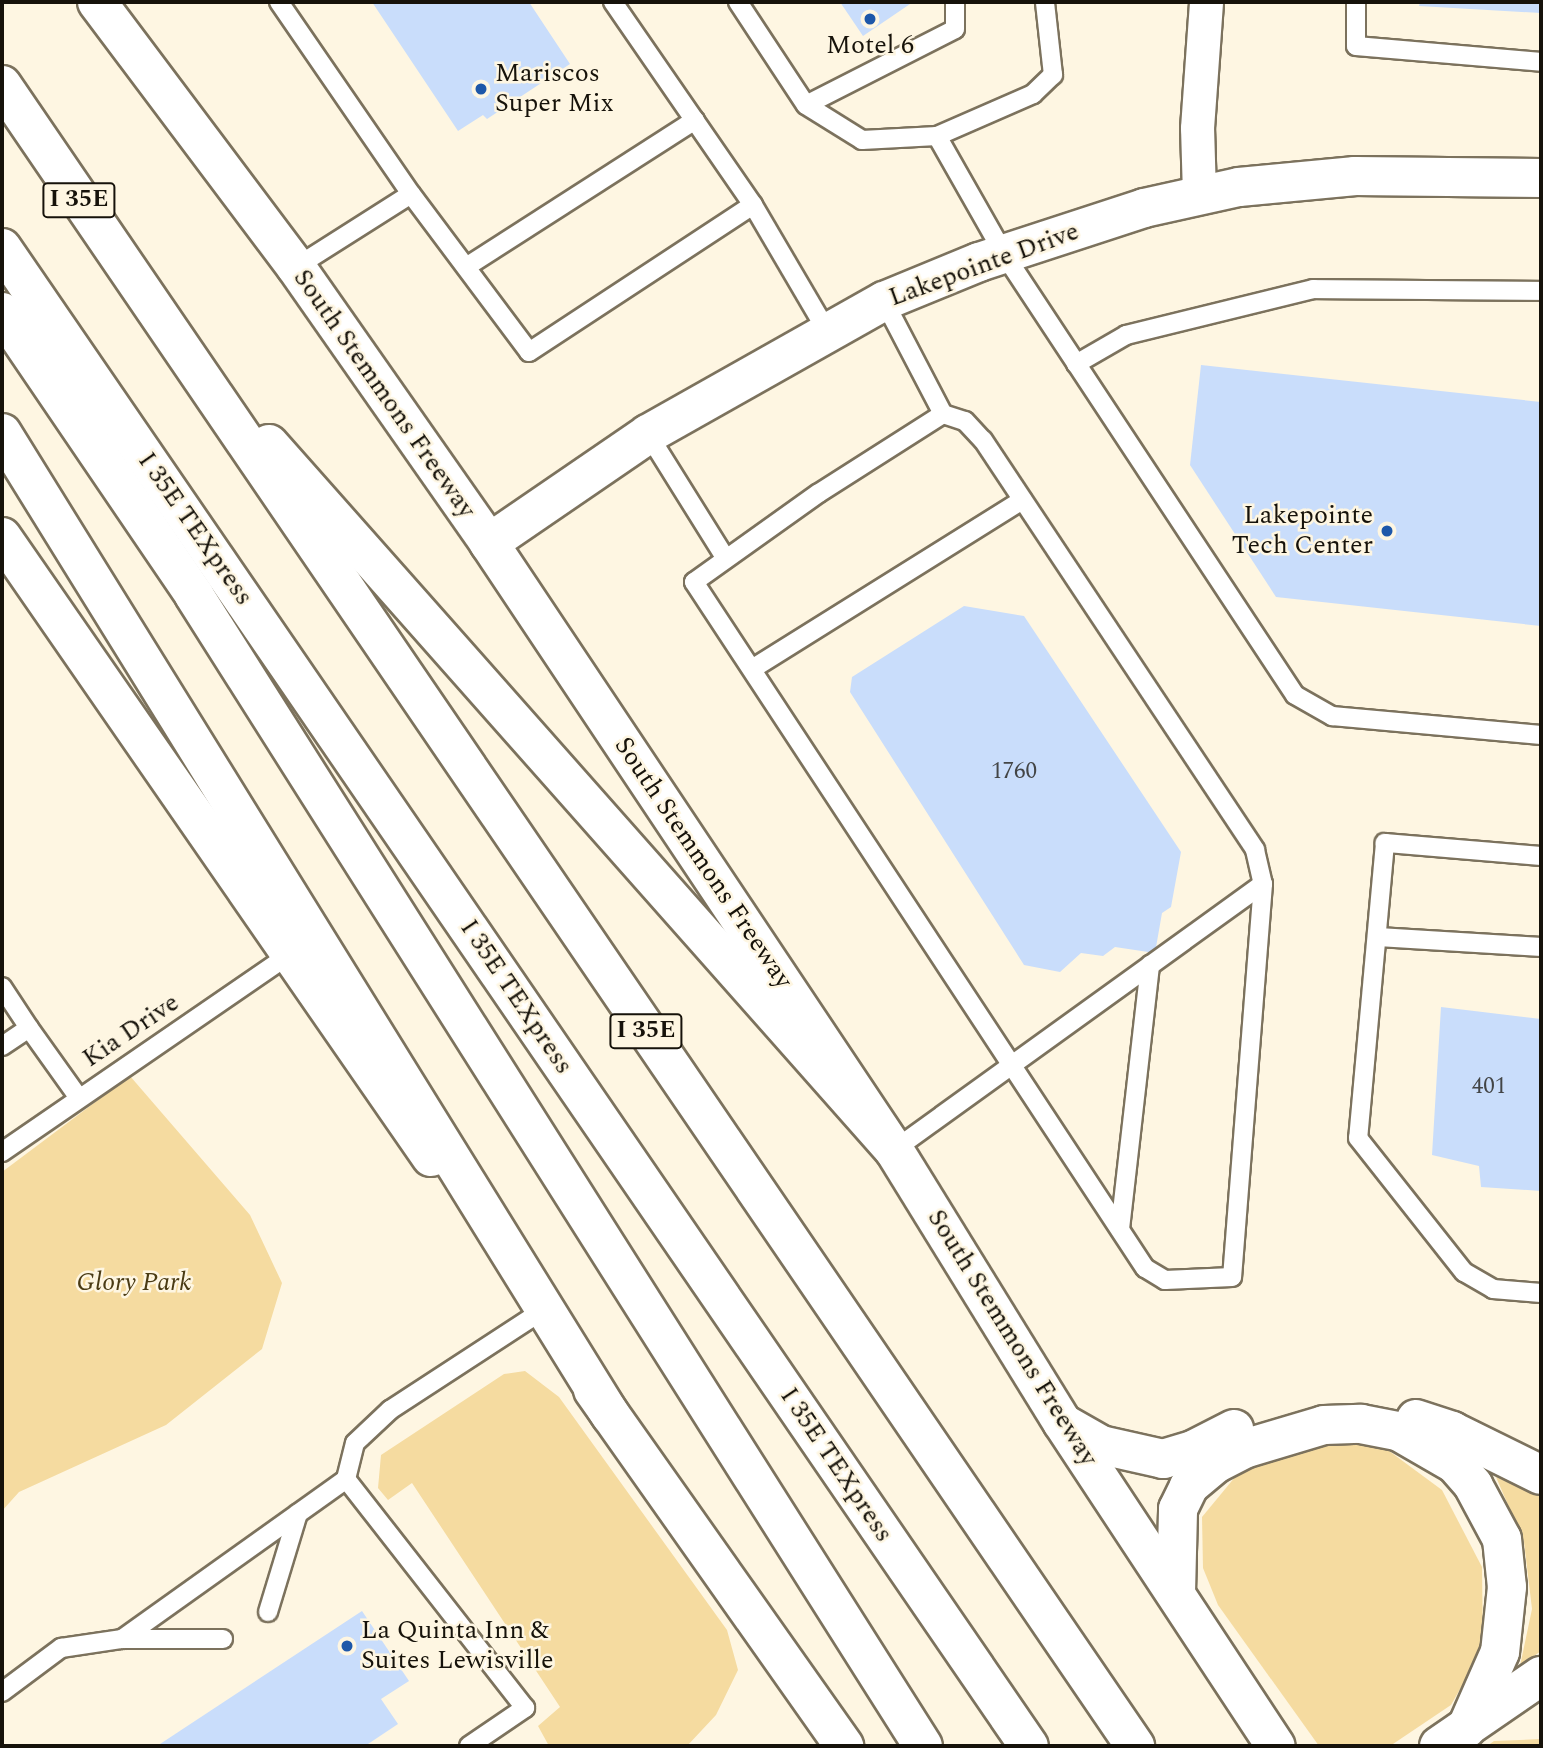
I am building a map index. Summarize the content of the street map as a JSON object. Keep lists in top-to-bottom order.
{
  "streets": {
    "main road": [
      "I 35E",
      "Lakepointe Drive",
      "South Stemmons Freeway",
      "I 35E TEXpress"
    ],
    "lane": ["Kia Drive"]
  },
  "crossings": [
    ["Lakepointe Drive", "South Stemmons Freeway"]
  ],
  "parks": ["Glory Park"],
  "places": [
    "Motel 6",
    "Mariscos Super Mix",
    "Lakepointe Tech Center",
    "La Quinta Inn & Suites Lewisville"
  ],
  "house_numbers": ["1760", "401"]
}
